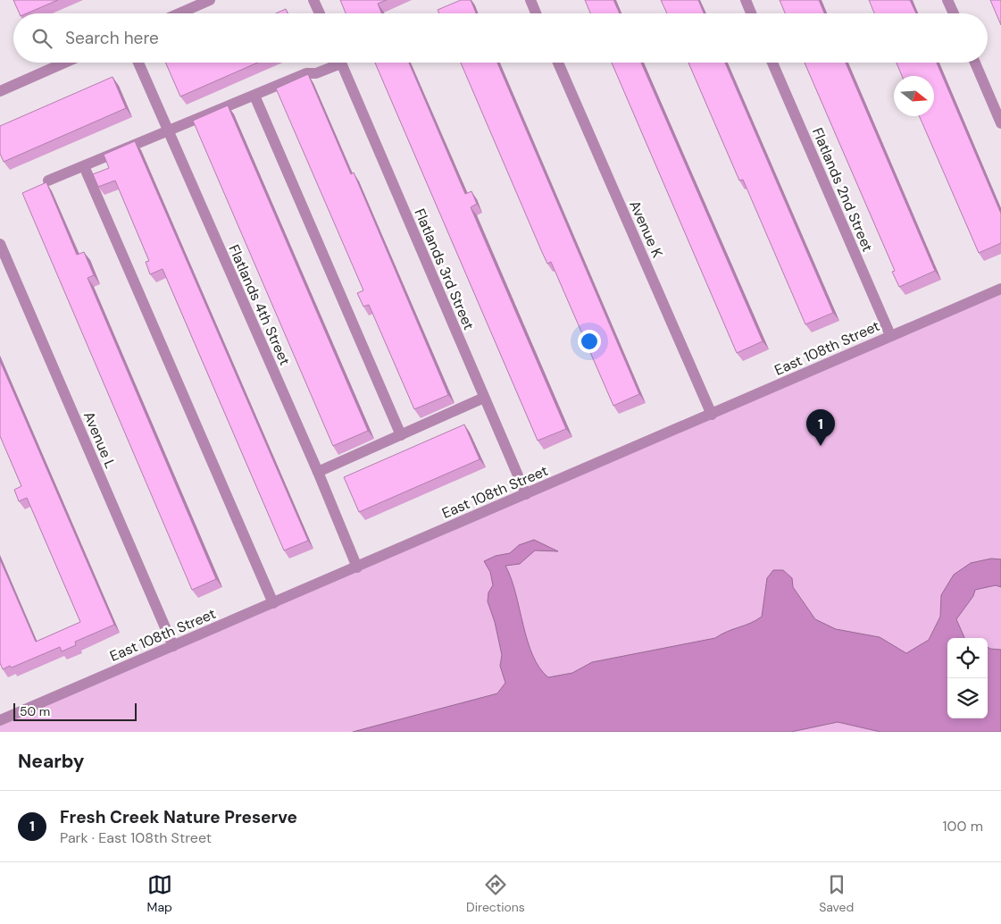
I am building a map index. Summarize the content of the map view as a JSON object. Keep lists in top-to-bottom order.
{
  "streets": {
    "street": [
      "Flatlands 2nd Street",
      "Avenue K",
      "Flatlands 3rd Street",
      "Flatlands 4th Street",
      "East 108th Street",
      "Avenue L"
    ]
  },
  "crossings": [
    ["Flatlands 2nd Street", "East 108th Street"],
    ["Avenue K", "East 108th Street"],
    ["Flatlands 3rd Street", "East 108th Street"],
    ["Flatlands 4th Street", "East 108th Street"],
    ["East 108th Street", "Avenue L"]
  ],
  "scale_bar": "50 m",
  "north": "right",
  "page": {
    "search": "Search here",
    "pins": "1",
    "scale": "50 m",
    "heading": "Nearby",
    "list": [
      {
        "mark": "1",
        "name": "Fresh Creek Nature Preserve",
        "note": "Park · East 108th Street",
        "value": "100 m"
      }
    ],
    "nav": ["Map", "Directions", "Saved"]
  }
}
